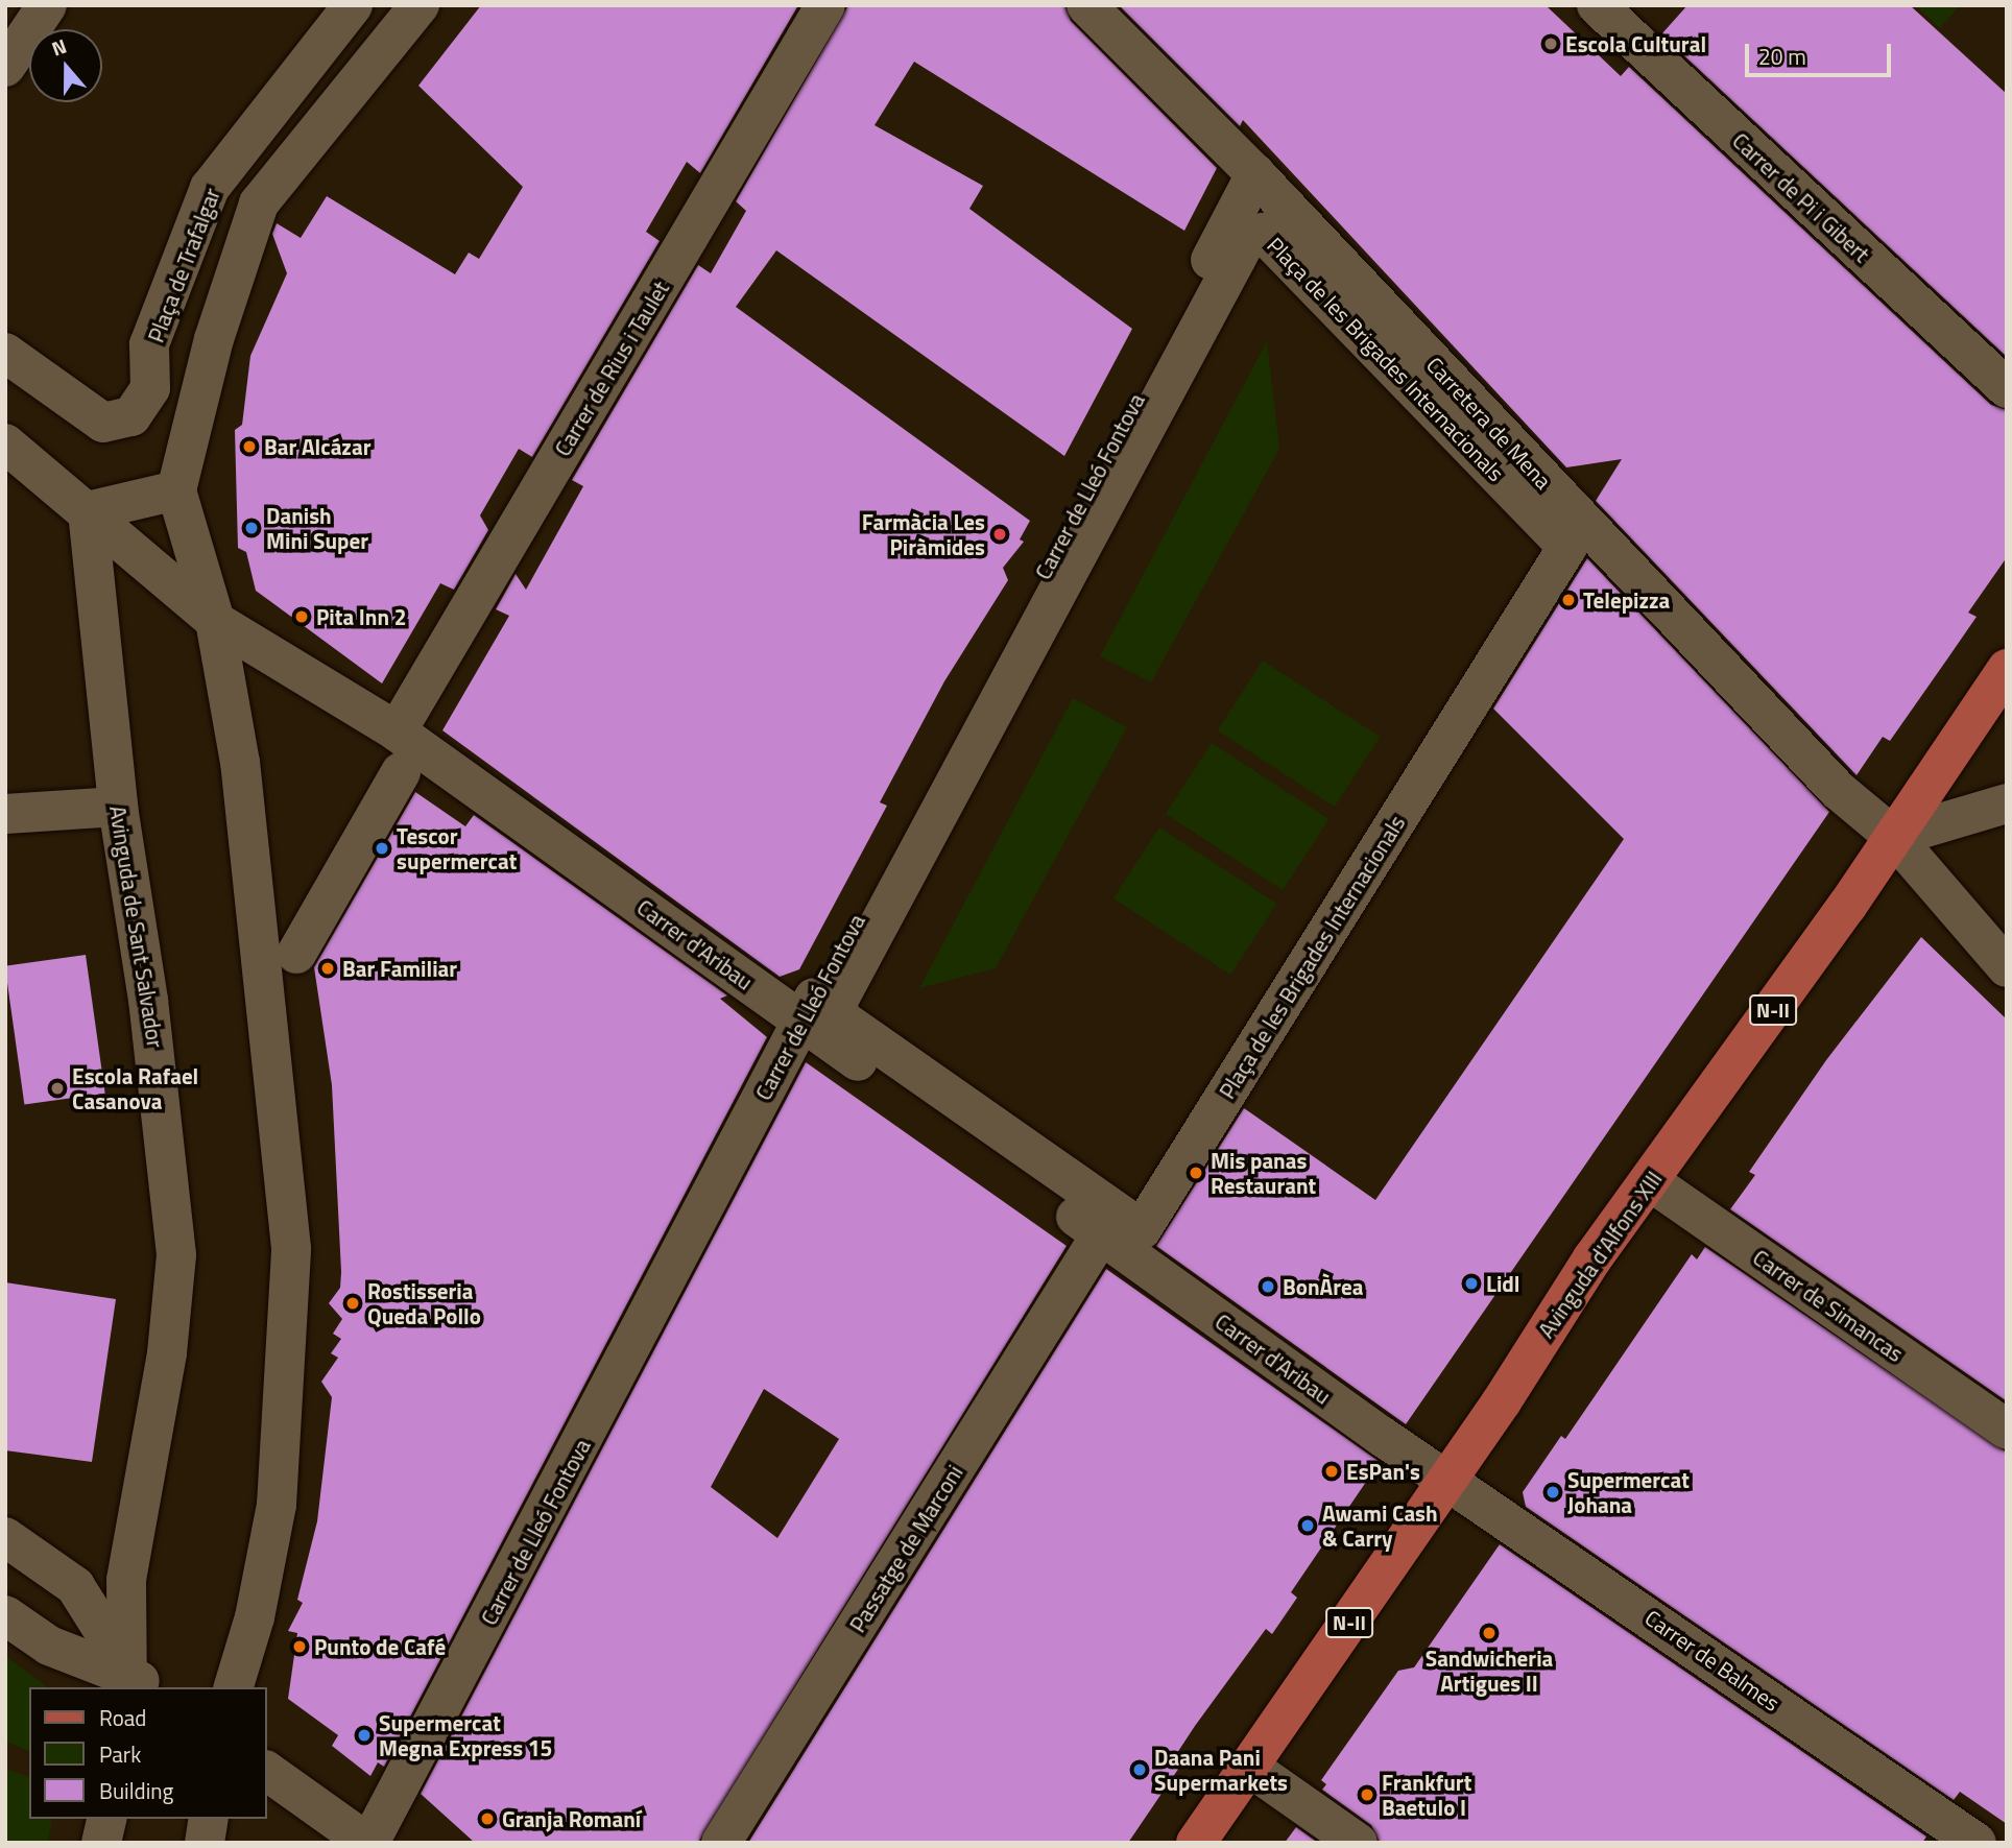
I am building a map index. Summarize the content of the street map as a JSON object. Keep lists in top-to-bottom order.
{
  "streets": {
    "main road": ["N-II", "Avinguda d'Alfons XIII"],
    "street": [
      "Carrer de Pi i Gibert",
      "Plaça de Trafalgar",
      "Plaça de les Brigades Internacionals",
      "Carrer de Rius i Taulet",
      "Carretera de Mena",
      "Carrer de Lleó Fontova",
      "Avinguda de Sant Salvador",
      "Carrer d'Aribau",
      "Carrer de Simancas",
      "Passatge de Marconi",
      "Carrer de Balmes"
    ]
  },
  "crossings": [
    ["Carrer de Rius i Taulet", "Carrer d'Aribau"],
    ["Carretera de Mena", "Carrer de Lleó Fontova"],
    ["Carretera de Mena", "Avinguda d'Alfons XIII"],
    ["Carrer de Lleó Fontova", "Carrer d'Aribau"],
    ["Carrer d'Aribau", "Avinguda d'Alfons XIII"],
    ["Carrer d'Aribau", "Passatge de Marconi"],
    ["Carrer d'Aribau", "Carrer de Balmes"],
    ["Avinguda d'Alfons XIII", "Carrer de Simancas"],
    ["Avinguda d'Alfons XIII", "Carrer de Balmes"]
  ],
  "places": [
    "Escola Cultural",
    "Bar Alcázar",
    "Danish Mini Super",
    "Farmàcia Les Piràmides",
    "Telepizza",
    "Pita Inn 2",
    "Tescor supermercat",
    "Bar Familiar",
    "Escola Rafael Casanova",
    "Mis panas Restaurant",
    "Lidl",
    "BonÀrea",
    "Rostisseria Queda Pollo",
    "EsPan's",
    "Supermercat Johana",
    "Awami Cash & Carry",
    "Sandwicheria Artigues II",
    "Punto de Café",
    "Supermercat Megna Express 15",
    "Daana Pani Supermarkets",
    "Frankfurt Baetulo I",
    "Granja Romaní"
  ],
  "legend": ["Road", "Park", "Building"],
  "scale_bar": "20 m",
  "north": "top"
}
